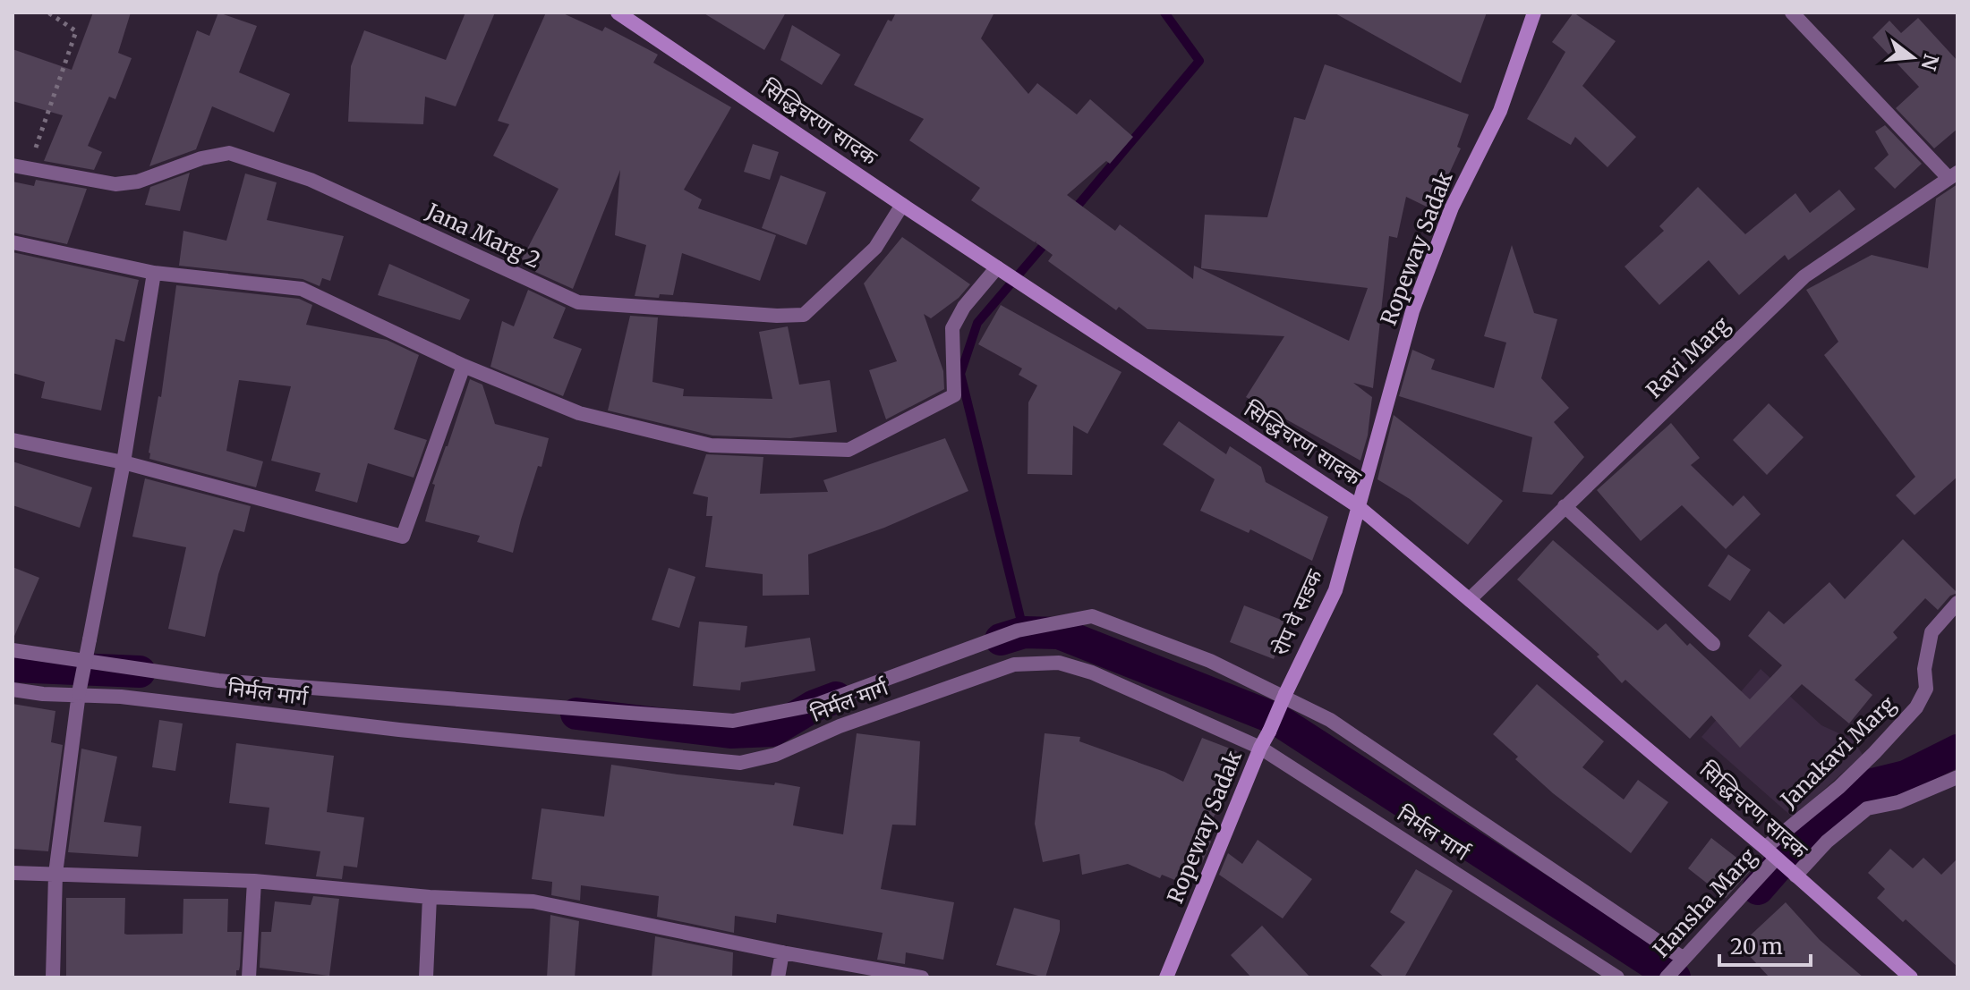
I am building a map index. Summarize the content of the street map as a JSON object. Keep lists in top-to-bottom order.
{
  "streets": {
    "main road": ["सिद्धिचरण सादक", "Ropeway Sadak", "रोप वे सडक"],
    "street": [
      "Jana Marg 2",
      "Ravi Marg",
      "निर्मल मार्ग",
      "Janakavi Marg",
      "Hansha Marg"
    ]
  },
  "crossings": [
    ["सिद्धिचरण सादक", "Jana Marg 2"],
    ["सिद्धिचरण सादक", "Ropeway Sadak"],
    ["सिद्धिचरण सादक", "Ravi Marg"],
    ["सिद्धिचरण सादक", "रोप वे सडक"],
    ["सिद्धिचरण सादक", "Janakavi Marg"],
    ["सिद्धिचरण सादक", "Hansha Marg"],
    ["Ropeway Sadak", "रोप वे सडक"],
    ["Ropeway Sadak", "निर्मल मार्ग"],
    ["Janakavi Marg", "Hansha Marg"]
  ],
  "scale_bar": "20 m",
  "north": "right"
}
